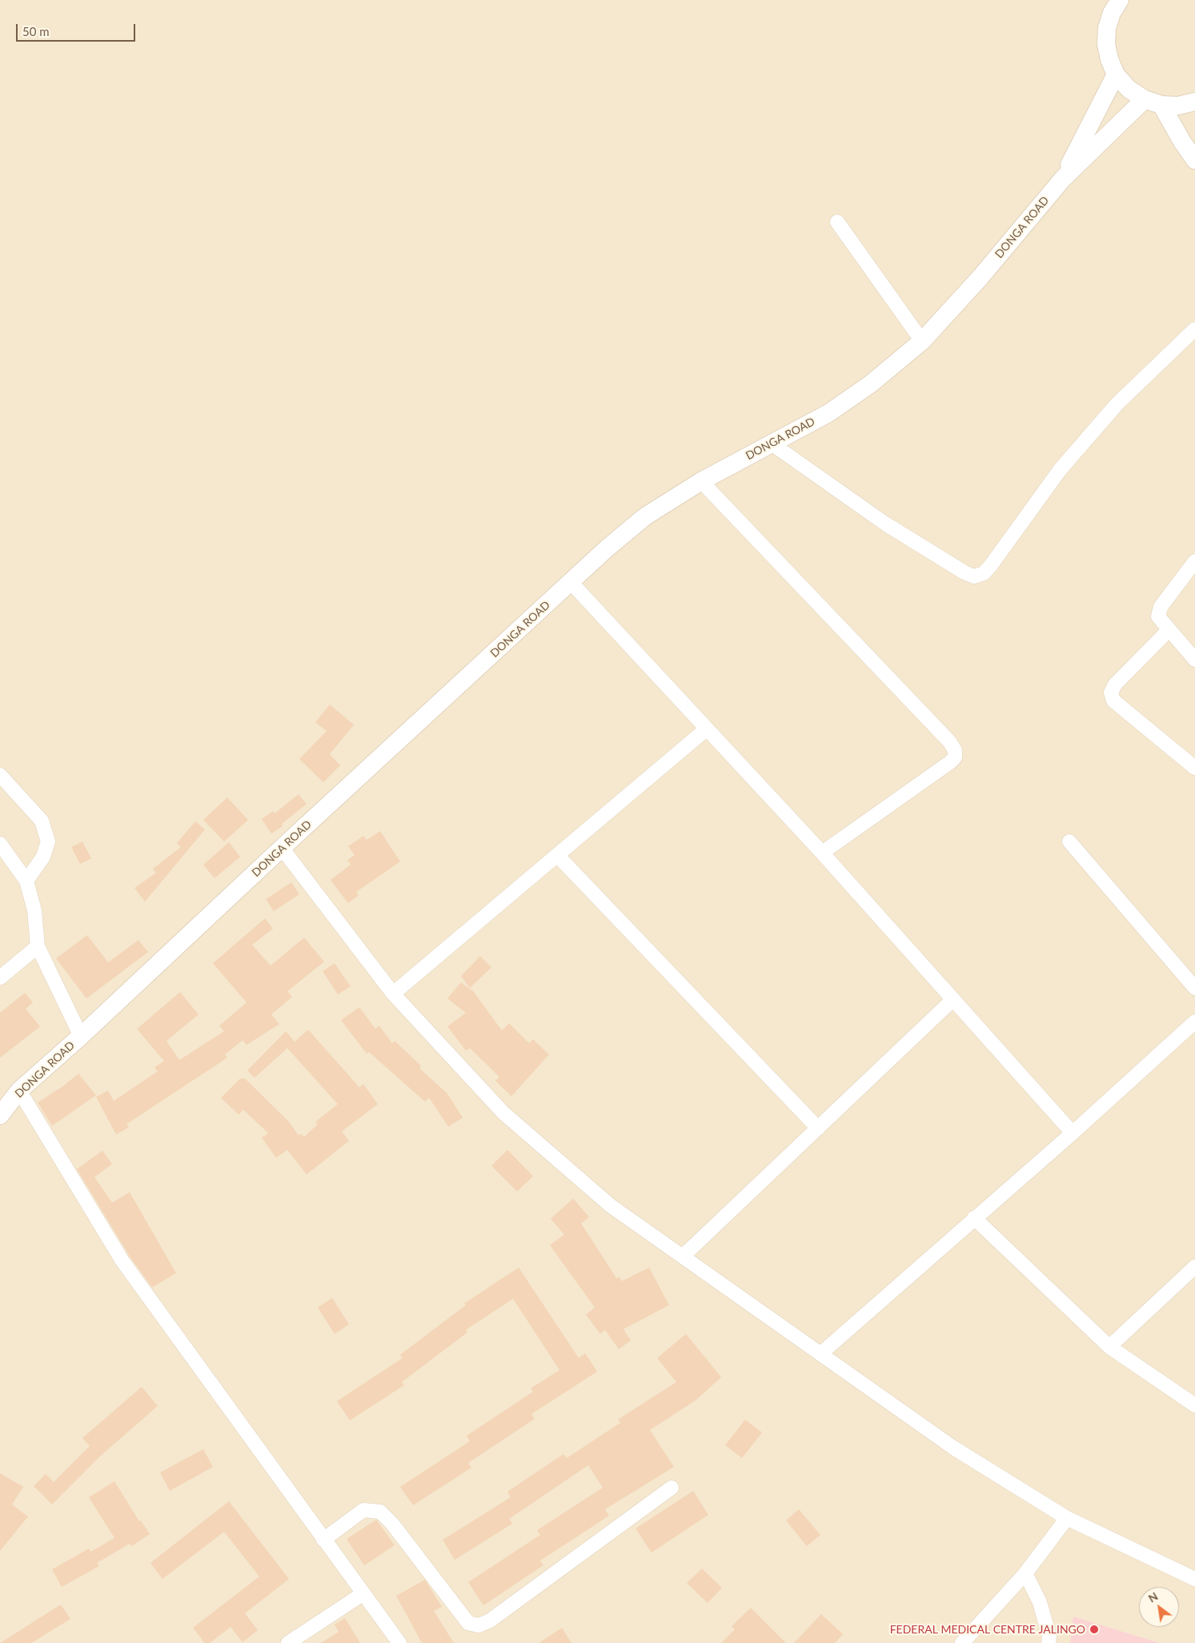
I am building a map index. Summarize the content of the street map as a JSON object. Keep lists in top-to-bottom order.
{
  "streets": {
    "street": ["DONGA ROAD"]
  },
  "places": ["FEDERAL MEDICAL CENTRE JALINGO"],
  "scale_bar": "50 m",
  "north": "top left"
}
